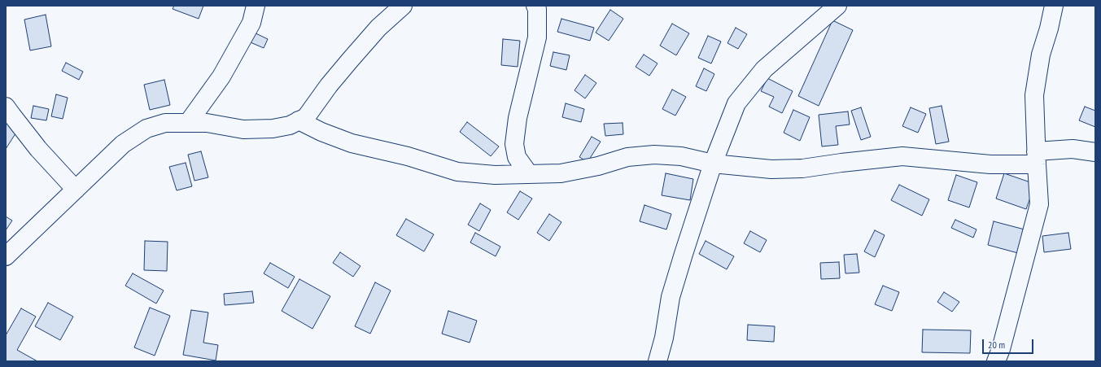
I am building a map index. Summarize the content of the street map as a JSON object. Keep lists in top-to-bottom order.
{
  "scale_bar": "20 m"
}
